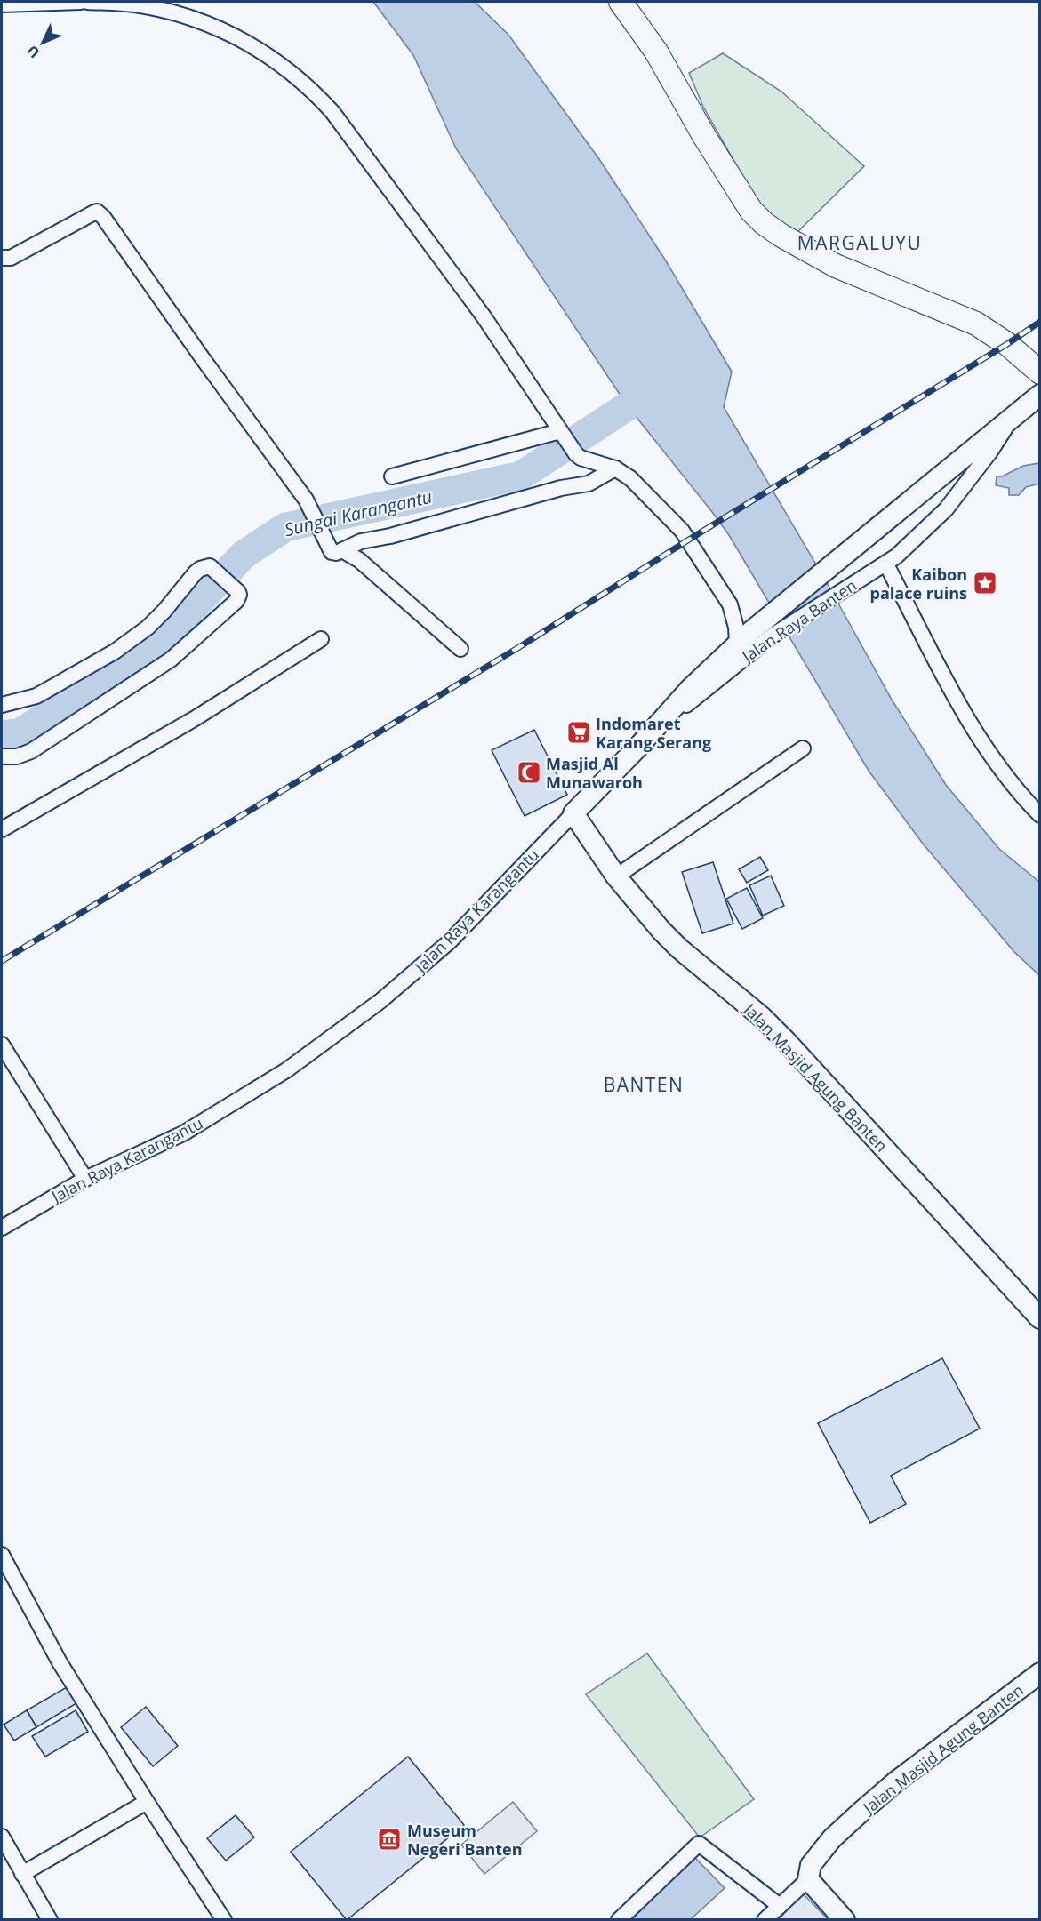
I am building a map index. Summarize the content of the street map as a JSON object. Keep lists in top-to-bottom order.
{
  "streets": {
    "main road": ["Jalan Raya Banten", "Jalan Raya Karangantu", "Jalan Masjid Agung Banten"]
  },
  "crossings": [
    ["Jalan Raya Banten", "Jalan Raya Karangantu"],
    ["Jalan Raya Karangantu", "Jalan Masjid Agung Banten"]
  ],
  "districts": ["MARGALUYU", "BANTEN"],
  "water": ["Sungai Karangantu"],
  "places": {
    "place": ["Kaibon palace ruins"],
    "supermarket": ["Indomaret Karang Serang"],
    "mosque": ["Masjid Al Munawaroh"],
    "museum": ["Museum Negeri Banten"]
  },
  "north": "bottom left"
}
